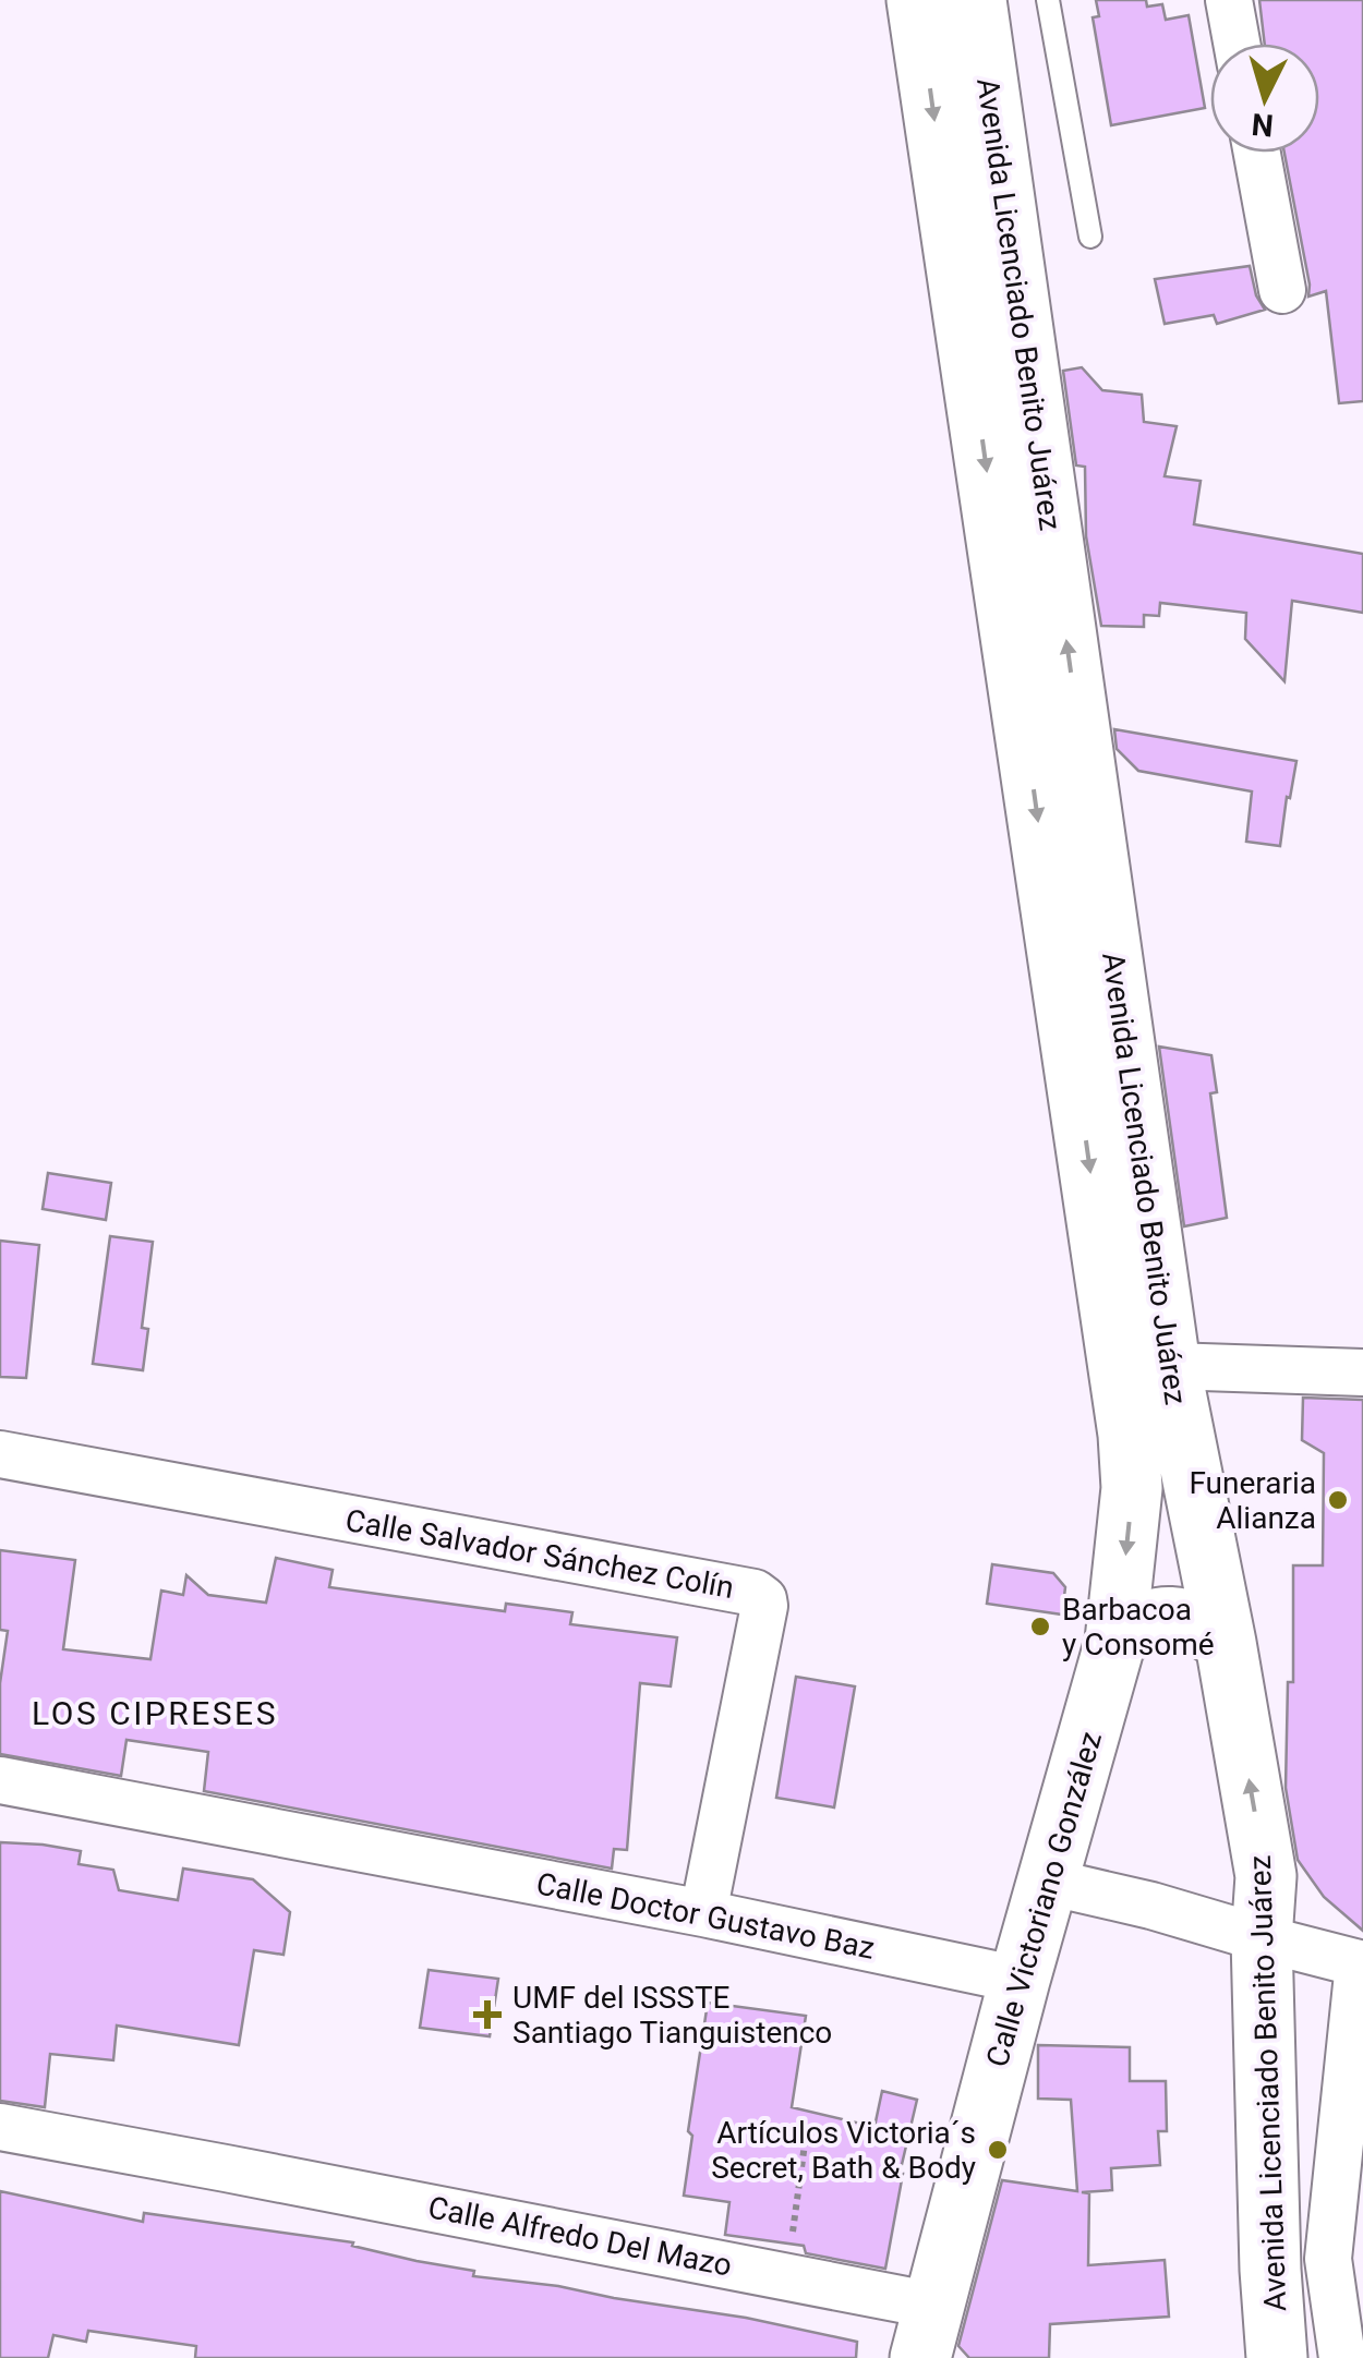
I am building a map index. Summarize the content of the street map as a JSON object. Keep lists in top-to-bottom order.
{
  "streets": {
    "main road": ["Avenida Licenciado Benito Juárez", "Calle Victoriano González"],
    "street": ["Calle Salvador Sánchez Colín", "Calle Doctor Gustavo Baz", "Calle Alfredo Del Mazo"]
  },
  "crossings": [
    ["Avenida Licenciado Benito Juárez", "Calle Victoriano González"],
    ["Calle Salvador Sánchez Colín", "Calle Doctor Gustavo Baz"],
    ["Calle Victoriano González", "Calle Doctor Gustavo Baz"],
    ["Calle Victoriano González", "Calle Alfredo Del Mazo"]
  ],
  "districts": ["LOS CIPRESES"],
  "places": {
    "other": ["Funeraria Alianza", "Barbacoa y Consomé", "Artículos Victoria´s Secret, Bath & Body"],
    "health": ["UMF del ISSSTE Santiago Tianguistenco"]
  },
  "north": "bottom"
}
